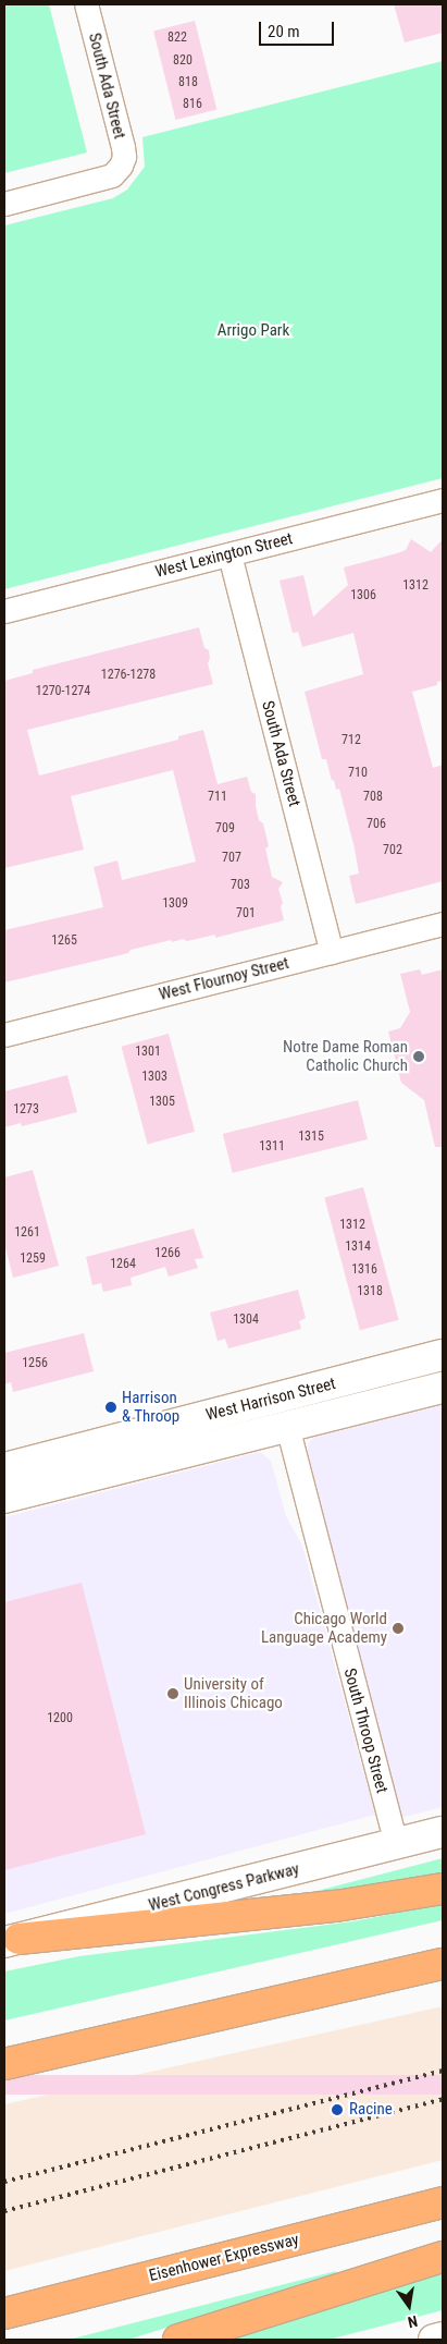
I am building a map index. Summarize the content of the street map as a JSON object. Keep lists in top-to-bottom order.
{
  "streets": {
    "highway": ["Eisenhower Expressway"],
    "main road": ["West Harrison Street", "West Congress Parkway"],
    "street": [
      "South Ada Street",
      "West Lexington Street",
      "West Flournoy Street",
      "South Throop Street"
    ]
  },
  "crossings": [
    ["South Ada Street", "West Lexington Street"],
    ["South Ada Street", "West Flournoy Street"],
    ["West Harrison Street", "South Throop Street"],
    ["South Throop Street", "West Congress Parkway"]
  ],
  "parks": ["Arrigo Park"],
  "places": [
    "Notre Dame Roman Catholic Church",
    "Harrison & Throop",
    "Chicago World Language Academy",
    "University of Illinois Chicago",
    "Racine"
  ],
  "house_numbers": [
    "822",
    "820",
    "818",
    "816",
    "1312",
    "1306",
    "1276-1278",
    "1270-1274",
    "712",
    "710",
    "711",
    "708",
    "706",
    "709",
    "702",
    "707",
    "703",
    "1309",
    "701",
    "1265",
    "1301",
    "1303",
    "1305",
    "1273",
    "1315",
    "1311",
    "1312",
    "1261",
    "1314",
    "1266",
    "1259",
    "1264",
    "1316",
    "1318",
    "1304",
    "1256",
    "1200"
  ],
  "scale_bar": "20 m",
  "north": "bottom"
}
